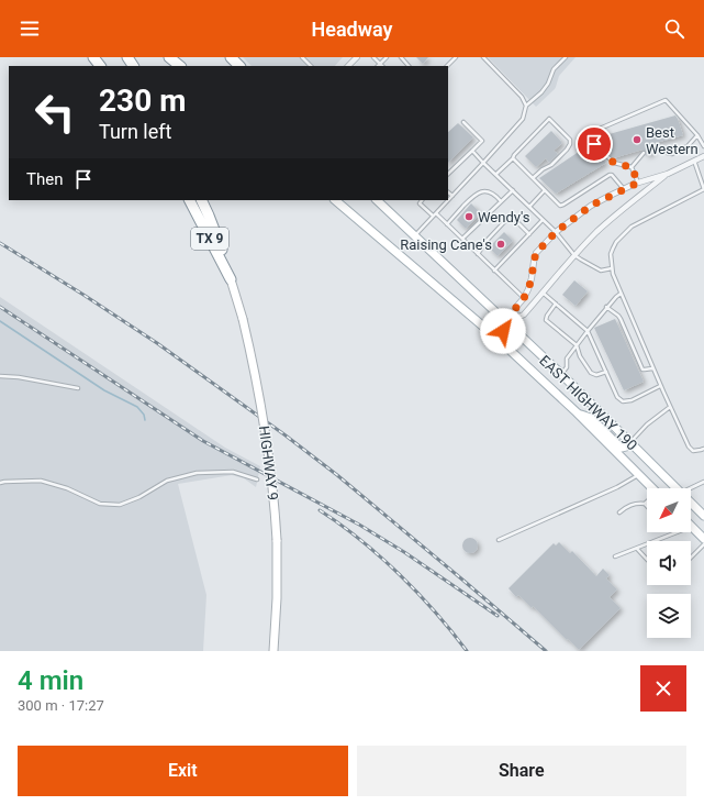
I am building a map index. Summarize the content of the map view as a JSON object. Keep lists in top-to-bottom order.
{
  "streets": {
    "highway": ["TX 9", "HIGHWAY 9"],
    "main road": ["EAST HIGHWAY 190"]
  },
  "places": ["Best Western", "Wendy's", "Raising Cane's"],
  "north": "bottom left",
  "page": {
    "header": "Headway",
    "turn": ["230 m", "Turn left"],
    "then": "Then",
    "heading": ["4 min", "300 m · 17:27"],
    "buttons": ["Exit", "Share"]
  }
}
